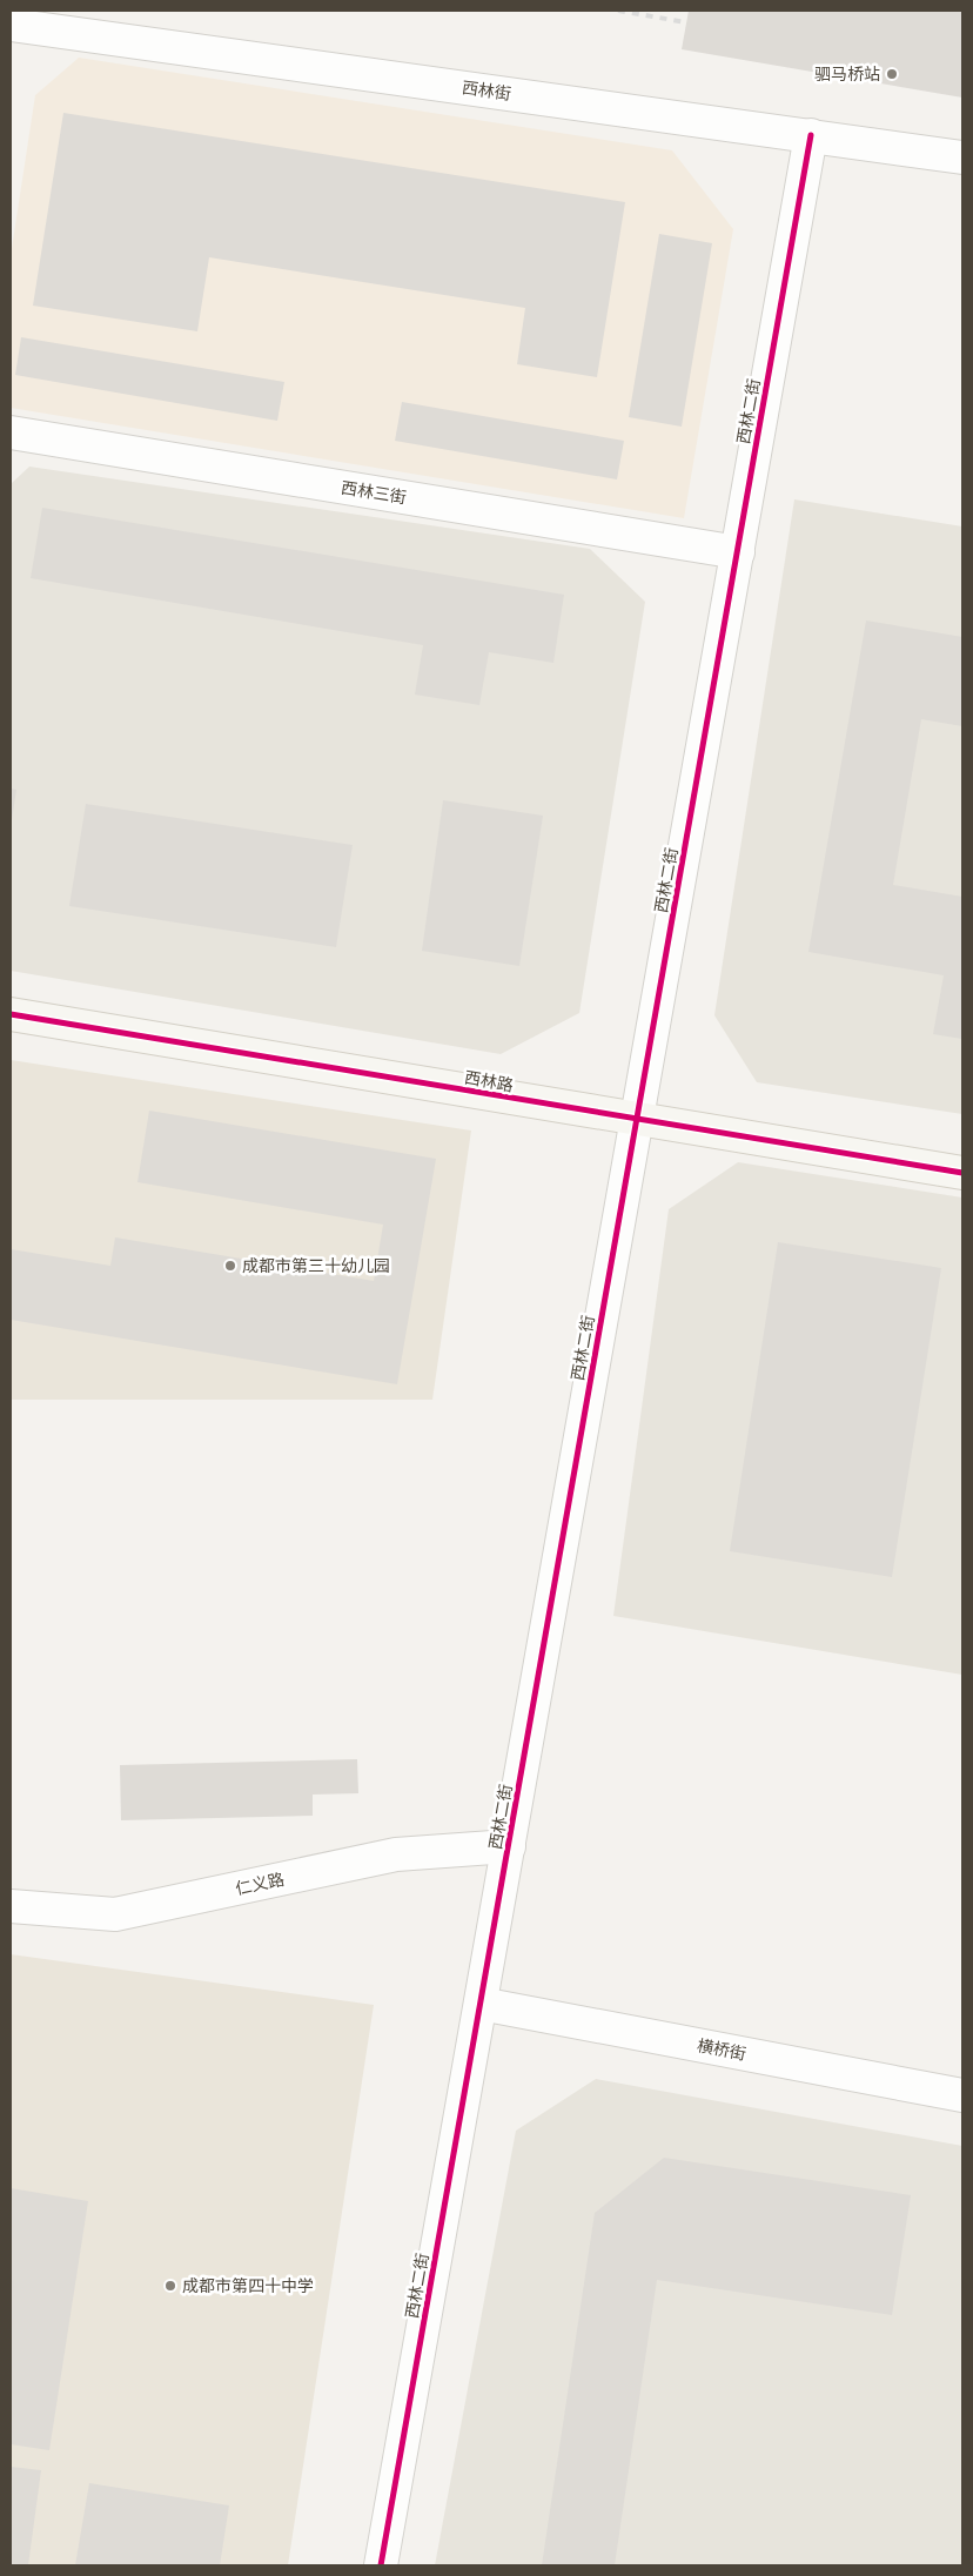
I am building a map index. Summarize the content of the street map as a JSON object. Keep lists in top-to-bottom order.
{
  "streets": {
    "street": [
      "西林街",
      "西林二街",
      "西林三街",
      "西林路",
      "仁义路",
      "横桥街"
    ]
  },
  "crossings": [
    ["西林街", "西林二街"],
    ["西林二街", "西林三街"],
    ["西林二街", "西林路"],
    ["西林二街", "仁义路"],
    ["西林二街", "横桥街"]
  ],
  "places": ["驷马桥站", "成都市第三十幼儿园", "成都市第四十中学"]
}
